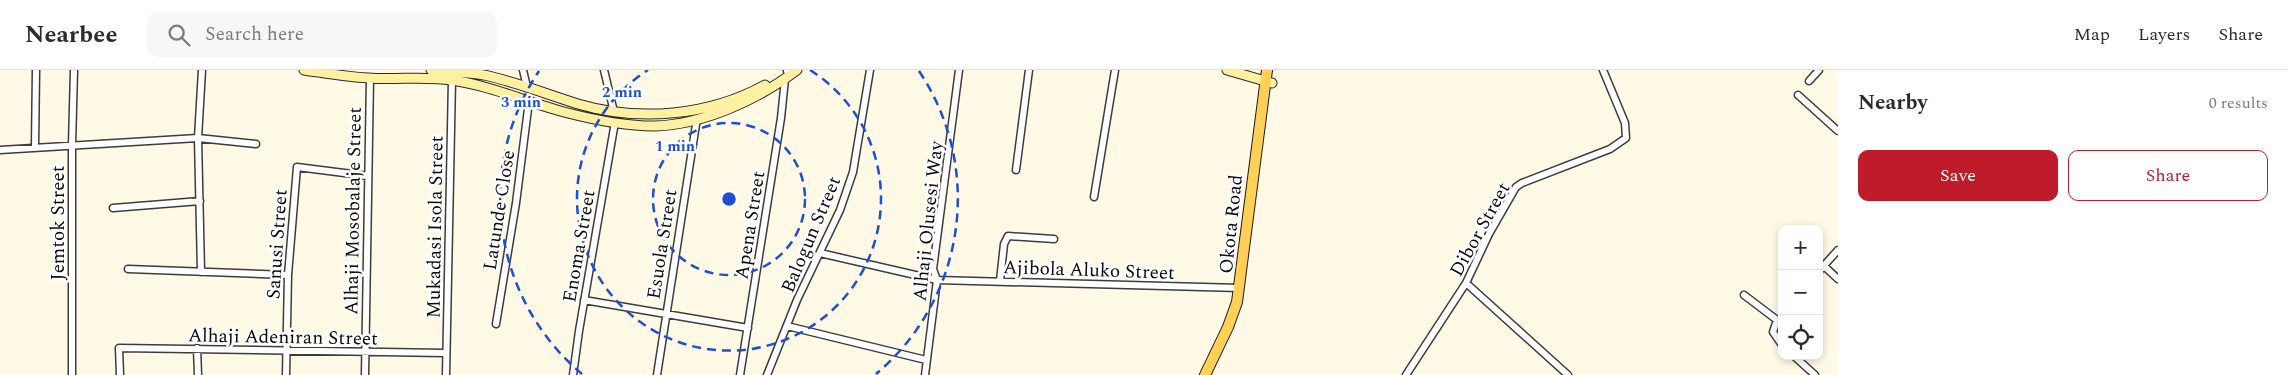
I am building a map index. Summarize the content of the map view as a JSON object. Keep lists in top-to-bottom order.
{
  "streets": {
    "main road": ["Okota Road"],
    "street": [
      "Latunde Close",
      "Alhaji Mosobalaje Street",
      "Alhaji Olusesi Way",
      "Jemtok Street",
      "Apena Street",
      "Mukadasi Isola Street",
      "Dibor Street",
      "Balogun Street",
      "Sanusi Street",
      "Esuola Street",
      "Enoma Street",
      "Ajibola Aluko Street",
      "Alhaji Adeniran Street"
    ]
  },
  "crossings": [
    ["Alhaji Mosobalaje Street", "Sanusi Street"],
    ["Alhaji Mosobalaje Street", "Alhaji Adeniran Street"],
    ["Alhaji Olusesi Way", "Ajibola Aluko Street"],
    ["Okota Road", "Ajibola Aluko Street"],
    ["Mukadasi Isola Street", "Alhaji Adeniran Street"],
    ["Balogun Street", "Ajibola Aluko Street"],
    ["Sanusi Street", "Alhaji Adeniran Street"]
  ],
  "page": {
    "header": "Nearbee",
    "search": "Search here",
    "nav": ["Map", "Layers", "Share"],
    "heading": ["Nearby", "0 results"],
    "buttons": ["Save", "Share"],
    "map_buttons": ["+", "−"]
  },
  "rings": ["2 min", "3 min", "1 min"]
}
